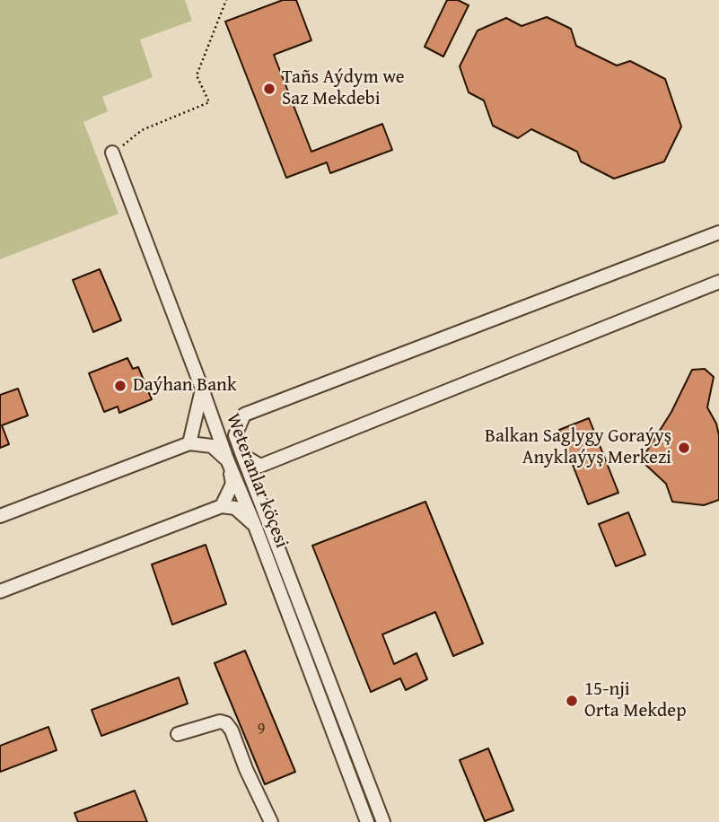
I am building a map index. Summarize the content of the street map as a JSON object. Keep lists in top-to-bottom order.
{
  "streets": {
    "street": ["Weteranlar köçesi"]
  },
  "places": [
    "Tañs Aýdym we Saz Mekdebi",
    "Daýhan Bank",
    "Balkan Saglygy Goraýyş Anyklaýyş Merkezi",
    "15-nji Orta Mekdep"
  ],
  "house_numbers": ["9"]
}
